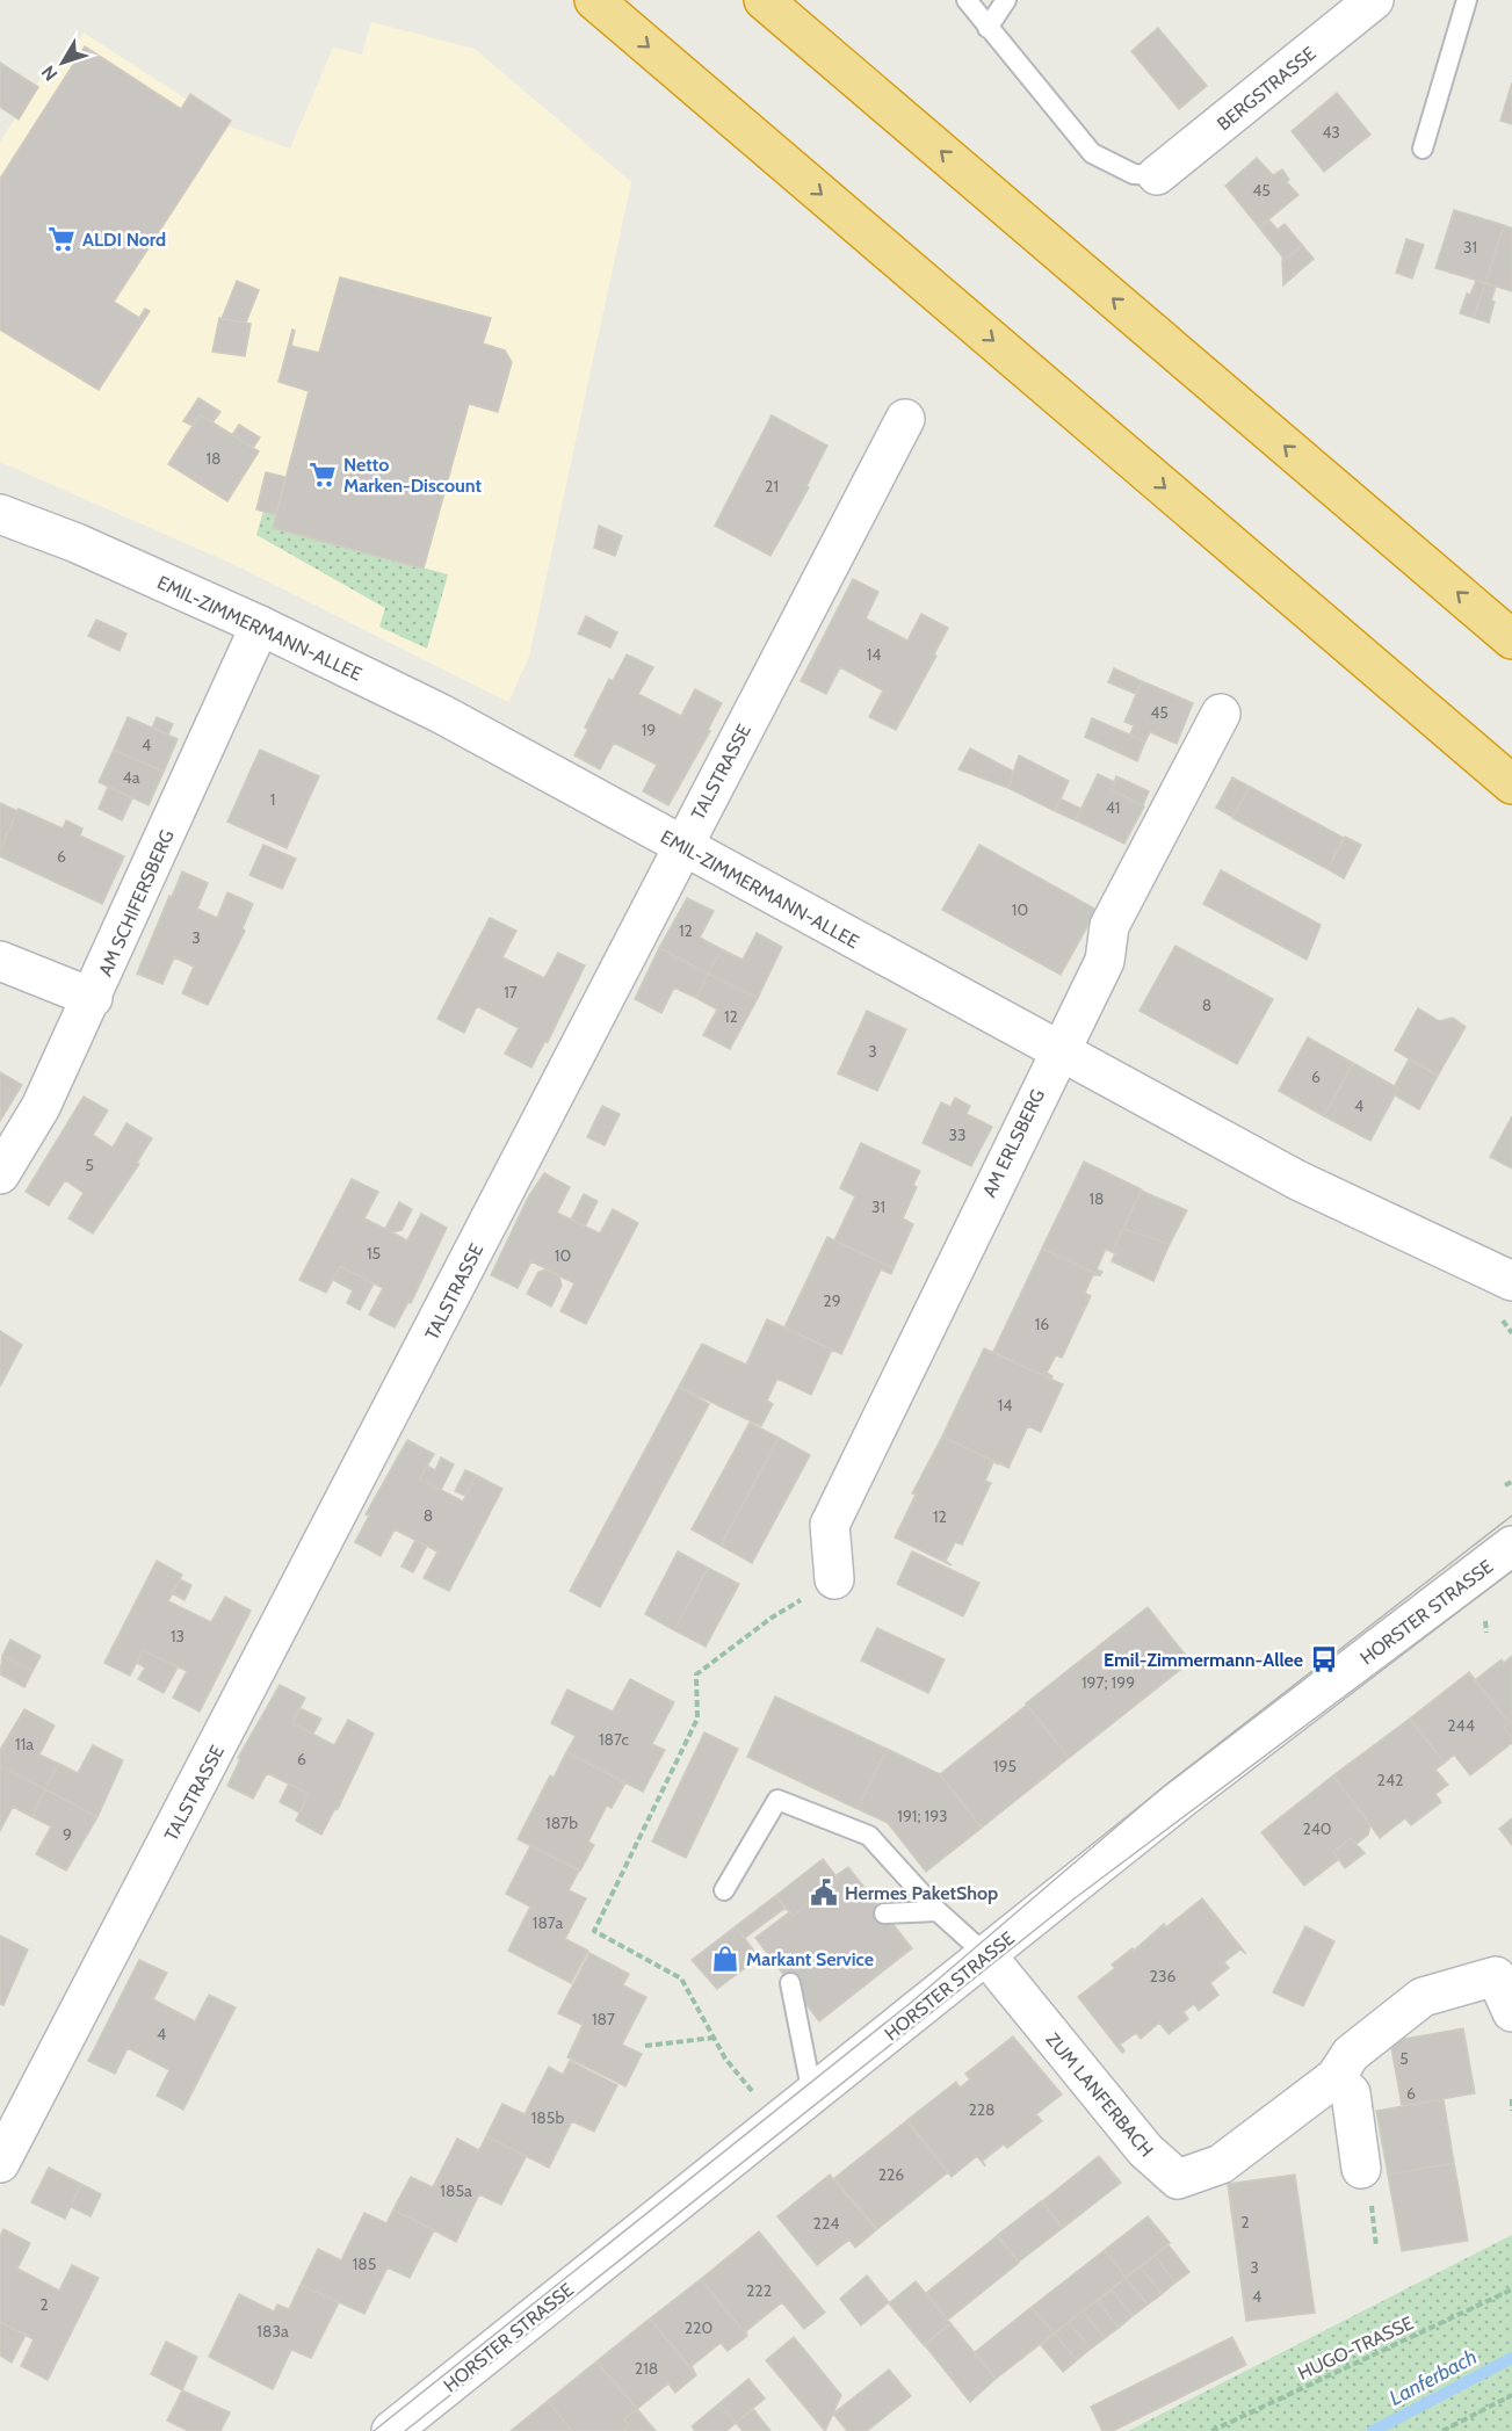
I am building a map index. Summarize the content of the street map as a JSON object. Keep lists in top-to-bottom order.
{
  "streets": {
    "street": [
      "BERGSTRASSE",
      "EMIL-ZIMMERMANN-ALLEE",
      "TALSTRASSE",
      "AM SCHIFERSBERG",
      "AM ERLSBERG",
      "HORSTER STRASSE",
      "ZUM LANFERBACH"
    ],
    "path": ["HUGO-TRASSE"]
  },
  "crossings": [
    ["EMIL-ZIMMERMANN-ALLEE", "TALSTRASSE"],
    ["EMIL-ZIMMERMANN-ALLEE", "AM SCHIFERSBERG"],
    ["EMIL-ZIMMERMANN-ALLEE", "AM ERLSBERG"],
    ["HORSTER STRASSE", "ZUM LANFERBACH"]
  ],
  "water": ["Lanferbach"],
  "places": {
    "supermarket": ["ALDI Nord", "Netto Marken-Discount"],
    "bus stop": ["Emil-Zimmermann-Allee"],
    "public building": ["Hermes PaketShop"],
    "shop": ["Markant Service"]
  },
  "house_numbers": [
    "43",
    "45",
    "31",
    "18",
    "21",
    "14",
    "45",
    "19",
    "4",
    "4a",
    "1",
    "41",
    "6",
    "10",
    "12",
    "3",
    "17",
    "8",
    "12",
    "3",
    "6",
    "4",
    "33",
    "5",
    "18",
    "31",
    "15",
    "10",
    "29",
    "16",
    "14",
    "8",
    "12",
    "13",
    "197; 199",
    "244",
    "187c",
    "11a",
    "6",
    "195",
    "242",
    "191; 193",
    "187b",
    "240",
    "9",
    "187a",
    "236",
    "187",
    "4",
    "5",
    "6",
    "228",
    "185b",
    "226",
    "185a",
    "2",
    "224",
    "185",
    "3",
    "222",
    "4",
    "2",
    "220",
    "183a",
    "218"
  ],
  "north": "bottom left"
}
